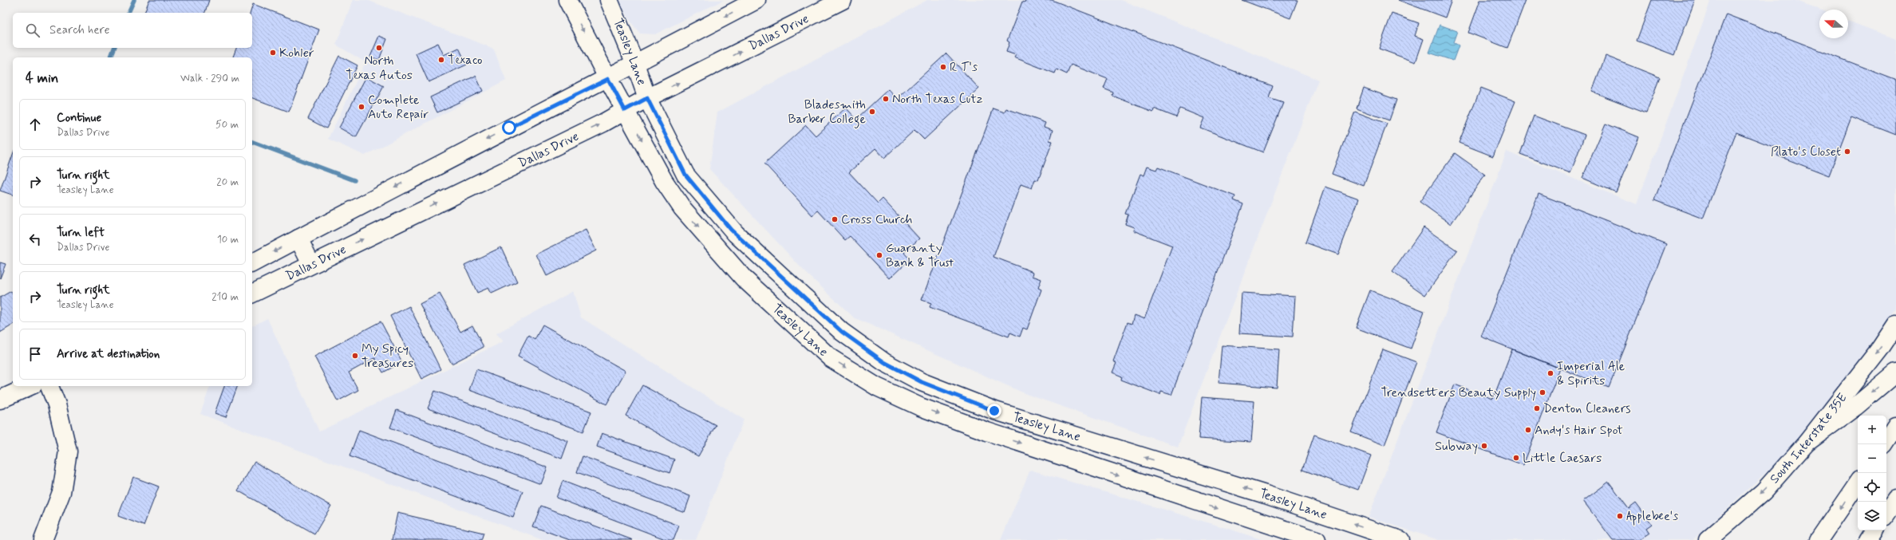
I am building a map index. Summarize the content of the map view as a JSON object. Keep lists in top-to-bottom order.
{
  "streets": {
    "main road": ["Dallas Drive", "Teasley Lane", "South Interstate 35E"]
  },
  "crossings": [
    ["Dallas Drive", "Teasley Lane"]
  ],
  "places": [
    "North Texas Autos",
    "Kohler",
    "Texaco",
    "R T's",
    "North Texas Cutz",
    "Complete Auto Repair",
    "Bladesmith Barber College",
    "Plato's Closet",
    "Cross Church",
    "Guaranty Bank & Trust",
    "My Spicy Treasures",
    "Imperial Ale & Spirits",
    "Trendsetters Beauty Supply",
    "Denton Cleaners",
    "Andy's Hair Spot",
    "Subway",
    "Little Caesars",
    "Applebee's"
  ],
  "north": "left",
  "page": {
    "search": "Search here",
    "heading": ["4 min", "Walk · 290 m"],
    "list": [
      ["Continue", "Dallas Drive", "50 m"],
      ["Turn right", "Teasley Lane", "20 m"],
      ["Turn left", "Dallas Drive", "10 m"],
      ["Turn right", "Teasley Lane", "210 m"],
      "Arrive at destination"
    ],
    "map_buttons": ["+", "−"]
  }
}
